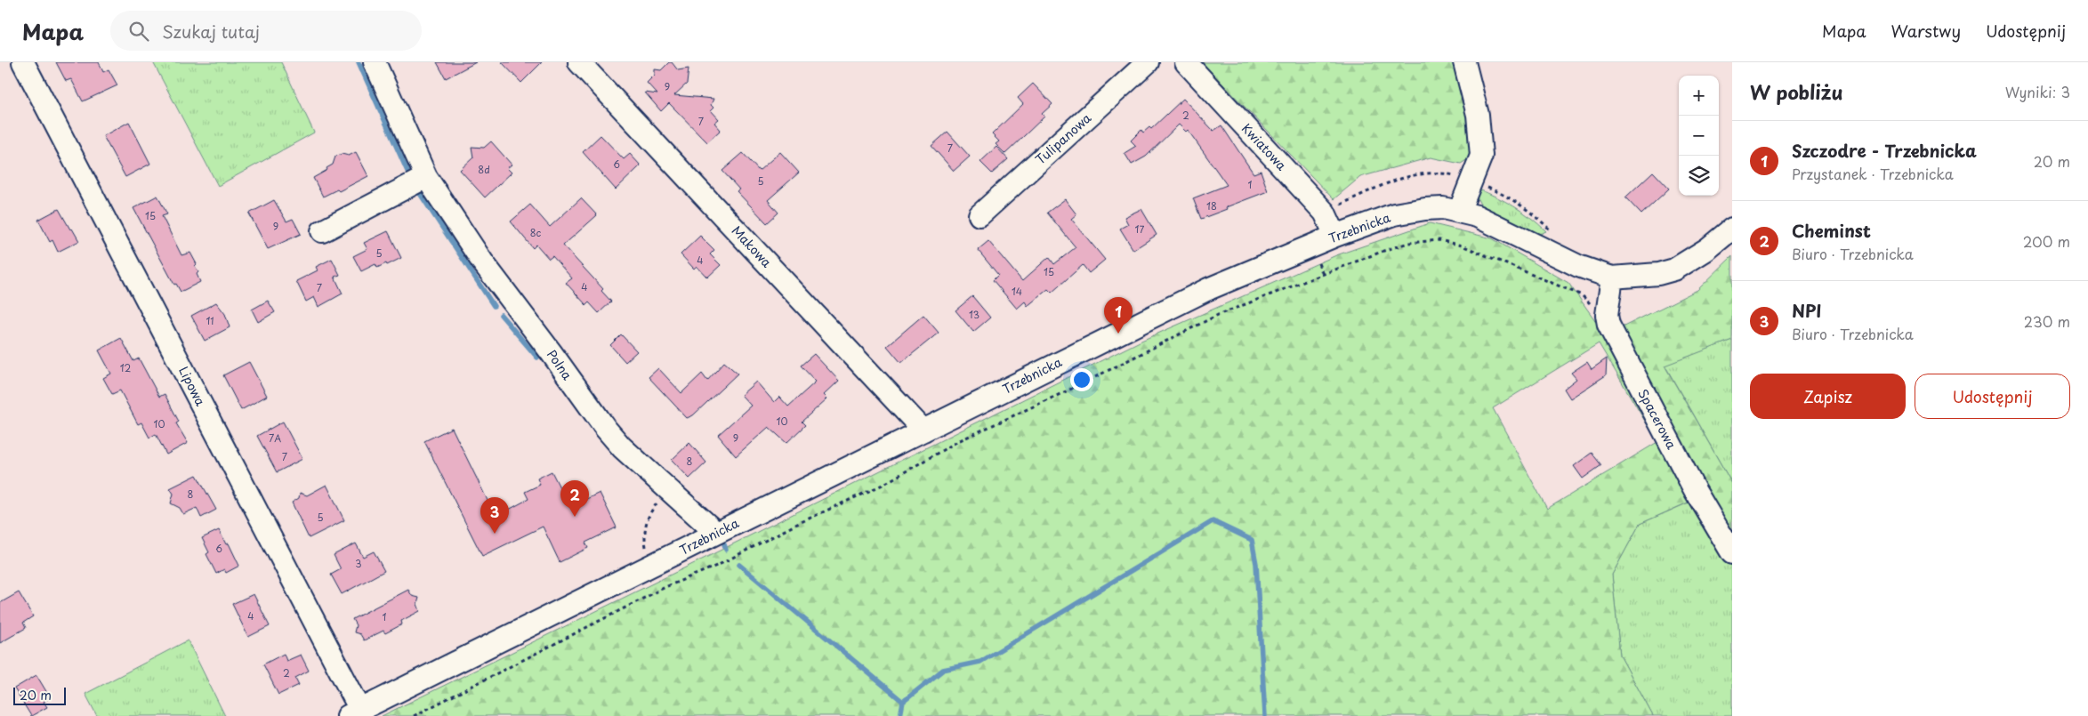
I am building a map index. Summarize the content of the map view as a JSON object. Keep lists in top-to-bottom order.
{
  "streets": {
    "street": [
      "Tulipanowa",
      "Kwiatowa",
      "Trzebnicka",
      "Makowa",
      "Polna",
      "Lipowa",
      "Spacerowa"
    ]
  },
  "crossings": [
    ["Kwiatowa", "Trzebnicka"],
    ["Trzebnicka", "Makowa"],
    ["Trzebnicka", "Polna"],
    ["Trzebnicka", "Lipowa"],
    ["Trzebnicka", "Spacerowa"]
  ],
  "house_numbers": [
    "9",
    "2",
    "7",
    "7",
    "6",
    "8d",
    "5",
    "1",
    "18",
    "15",
    "9",
    "17",
    "8c",
    "5",
    "4",
    "15",
    "4",
    "7",
    "14",
    "13",
    "11",
    "12",
    "10",
    "10",
    "7A",
    "9",
    "7",
    "8",
    "8",
    "5",
    "6",
    "3",
    "4",
    "1",
    "2"
  ],
  "scale_bar": "20 m",
  "page": {
    "header": "Mapa",
    "search": "Szukaj tutaj",
    "nav": ["Mapa", "Warstwy", "Udostępnij"],
    "heading": ["W pobliżu", "Wyniki: 3"],
    "map_buttons": ["+", "−"],
    "list": [
      {
        "mark": "1",
        "name": "Szczodre - Trzebnicka",
        "note": "Przystanek · Trzebnicka",
        "value": "20 m"
      },
      {
        "mark": "2",
        "name": "Cheminst",
        "note": "Biuro · Trzebnicka",
        "value": "200 m"
      },
      {
        "mark": "3",
        "name": "NPI",
        "note": "Biuro · Trzebnicka",
        "value": "230 m"
      }
    ],
    "pins": ["1", "2", "3"],
    "buttons": ["Zapisz", "Udostępnij"],
    "scale": "20 m"
  }
}
